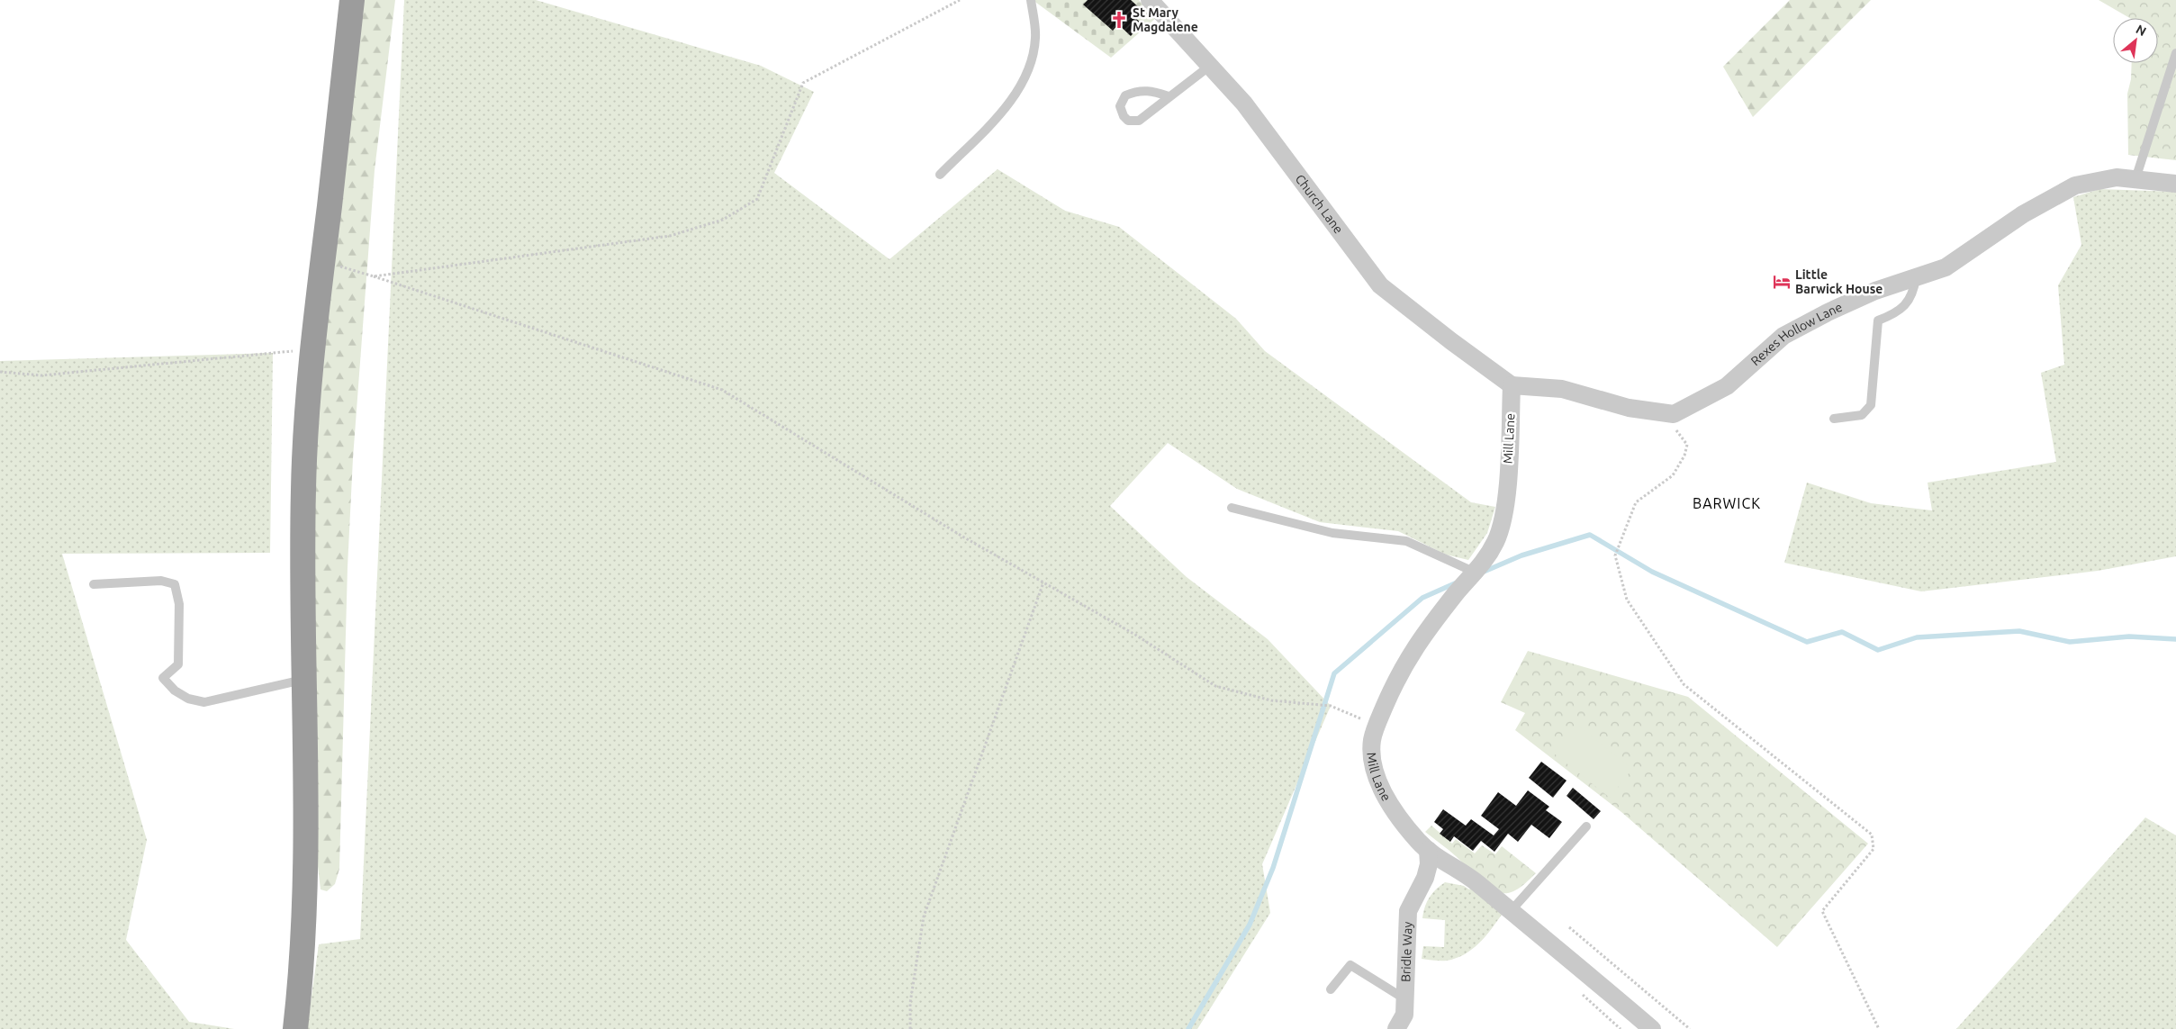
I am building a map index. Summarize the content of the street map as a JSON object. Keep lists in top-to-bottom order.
{
  "streets": {
    "street": [
      "Church Lane",
      "Rexes Hollow Lane",
      "Mill Lane",
      "Bridle Way"
    ]
  },
  "crossings": [
    ["Church Lane", "Rexes Hollow Lane"],
    ["Church Lane", "Mill Lane"],
    ["Rexes Hollow Lane", "Mill Lane"],
    ["Mill Lane", "Bridle Way"]
  ],
  "districts": ["BARWICK"],
  "places": {
    "church": ["St Mary Magdalene"],
    "hotel": ["Little Barwick House"]
  },
  "north": "top right"
}
